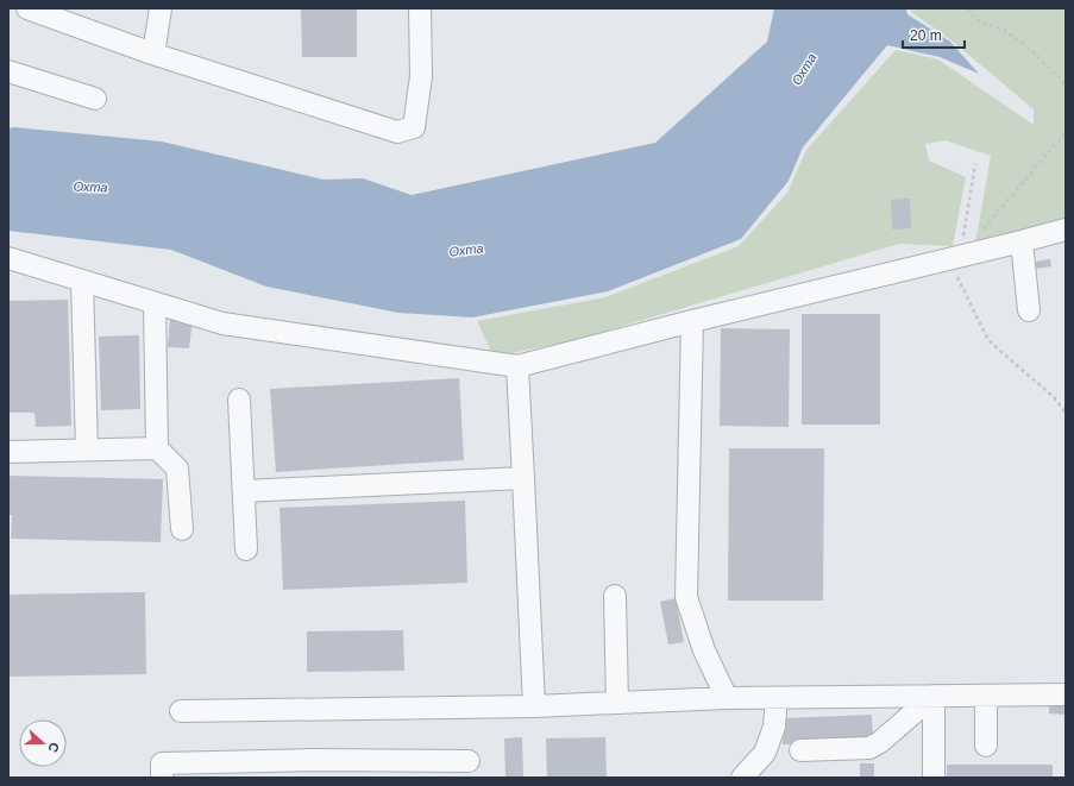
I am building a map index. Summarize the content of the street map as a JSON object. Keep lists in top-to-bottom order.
{
  "water": ["Охта"],
  "scale_bar": "20 m",
  "north": "right"
}
